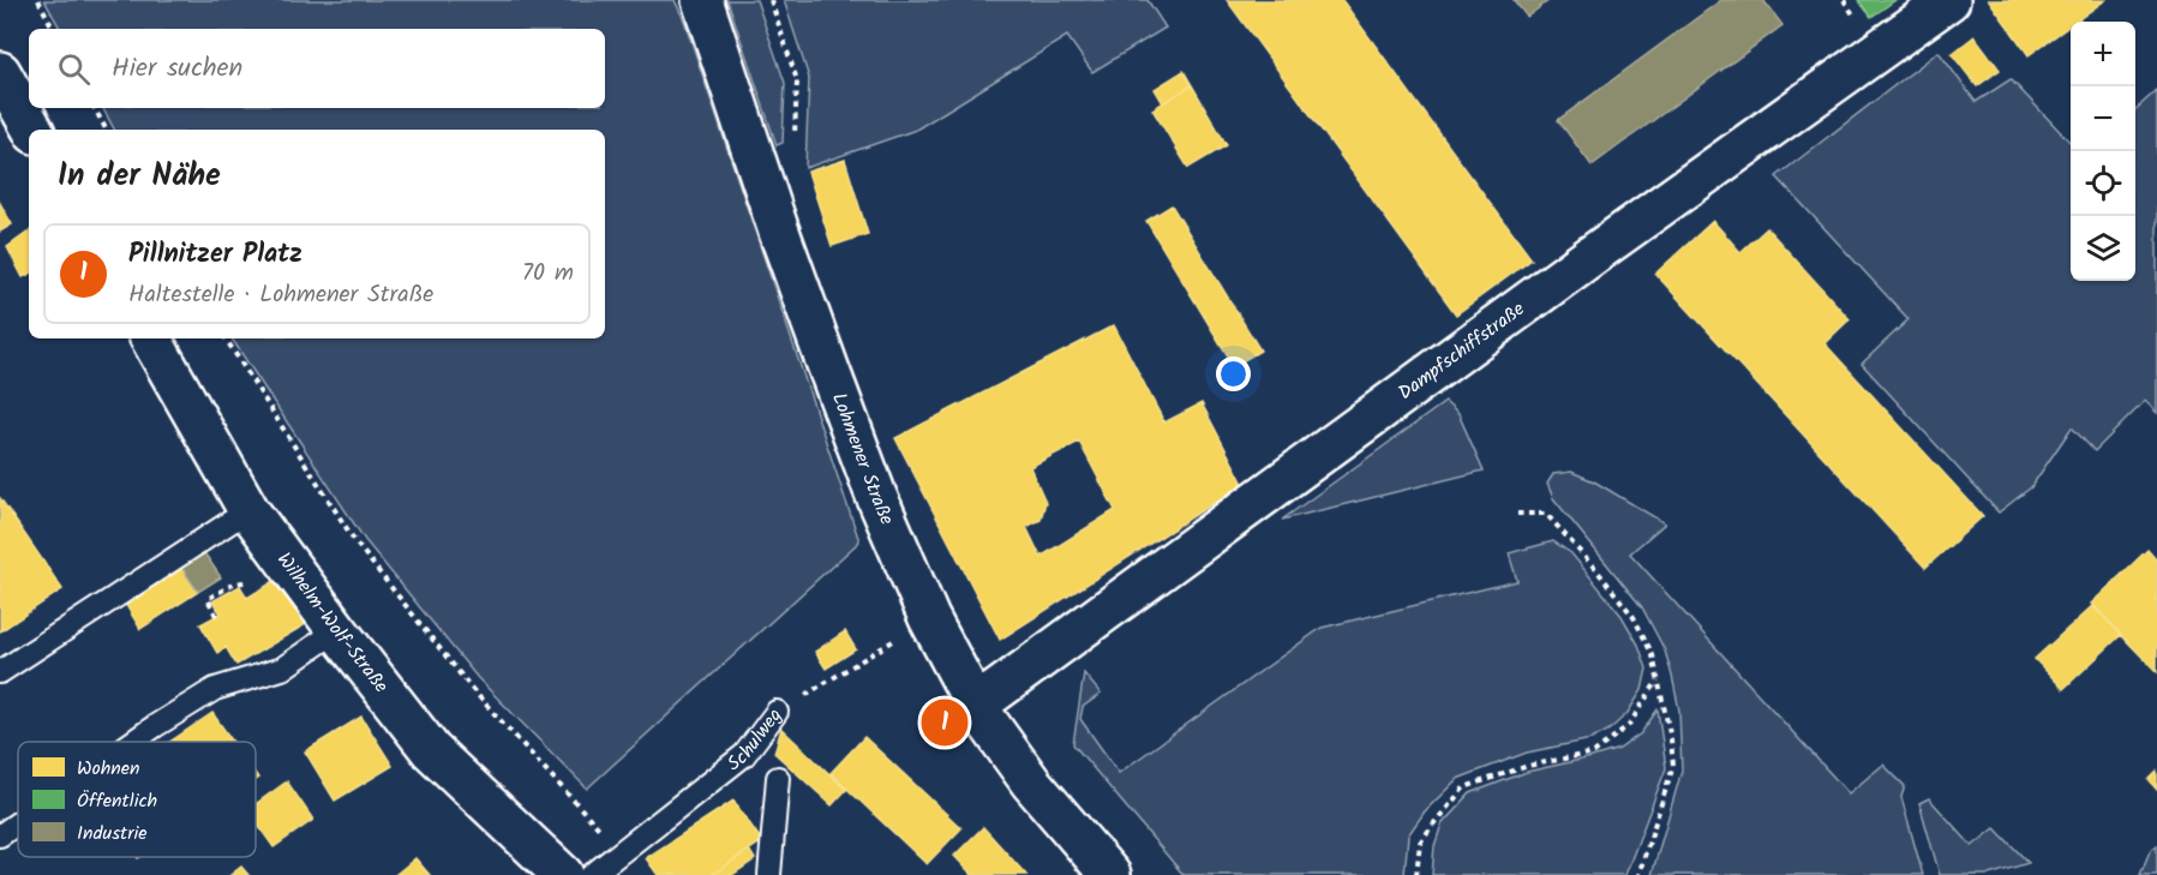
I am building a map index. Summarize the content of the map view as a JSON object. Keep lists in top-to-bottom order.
{
  "streets": {
    "street": ["Dampfschiffstraße", "Lohmener Straße", "Wilhelm-Wolf-Straße"],
    "lane": ["Schulweg"]
  },
  "crossings": [
    ["Dampfschiffstraße", "Lohmener Straße"],
    ["Lohmener Straße", "Schulweg"]
  ],
  "legend": ["Wohnen", "Öffentlich", "Industrie"],
  "page": {
    "map_buttons": ["+", "−"],
    "search": "Hier suchen",
    "heading": "In der Nähe",
    "list": [
      {
        "mark": "1",
        "name": "Pillnitzer Platz",
        "note": "Haltestelle · Lohmener Straße",
        "value": "70 m"
      }
    ],
    "pins": "1"
  }
}
